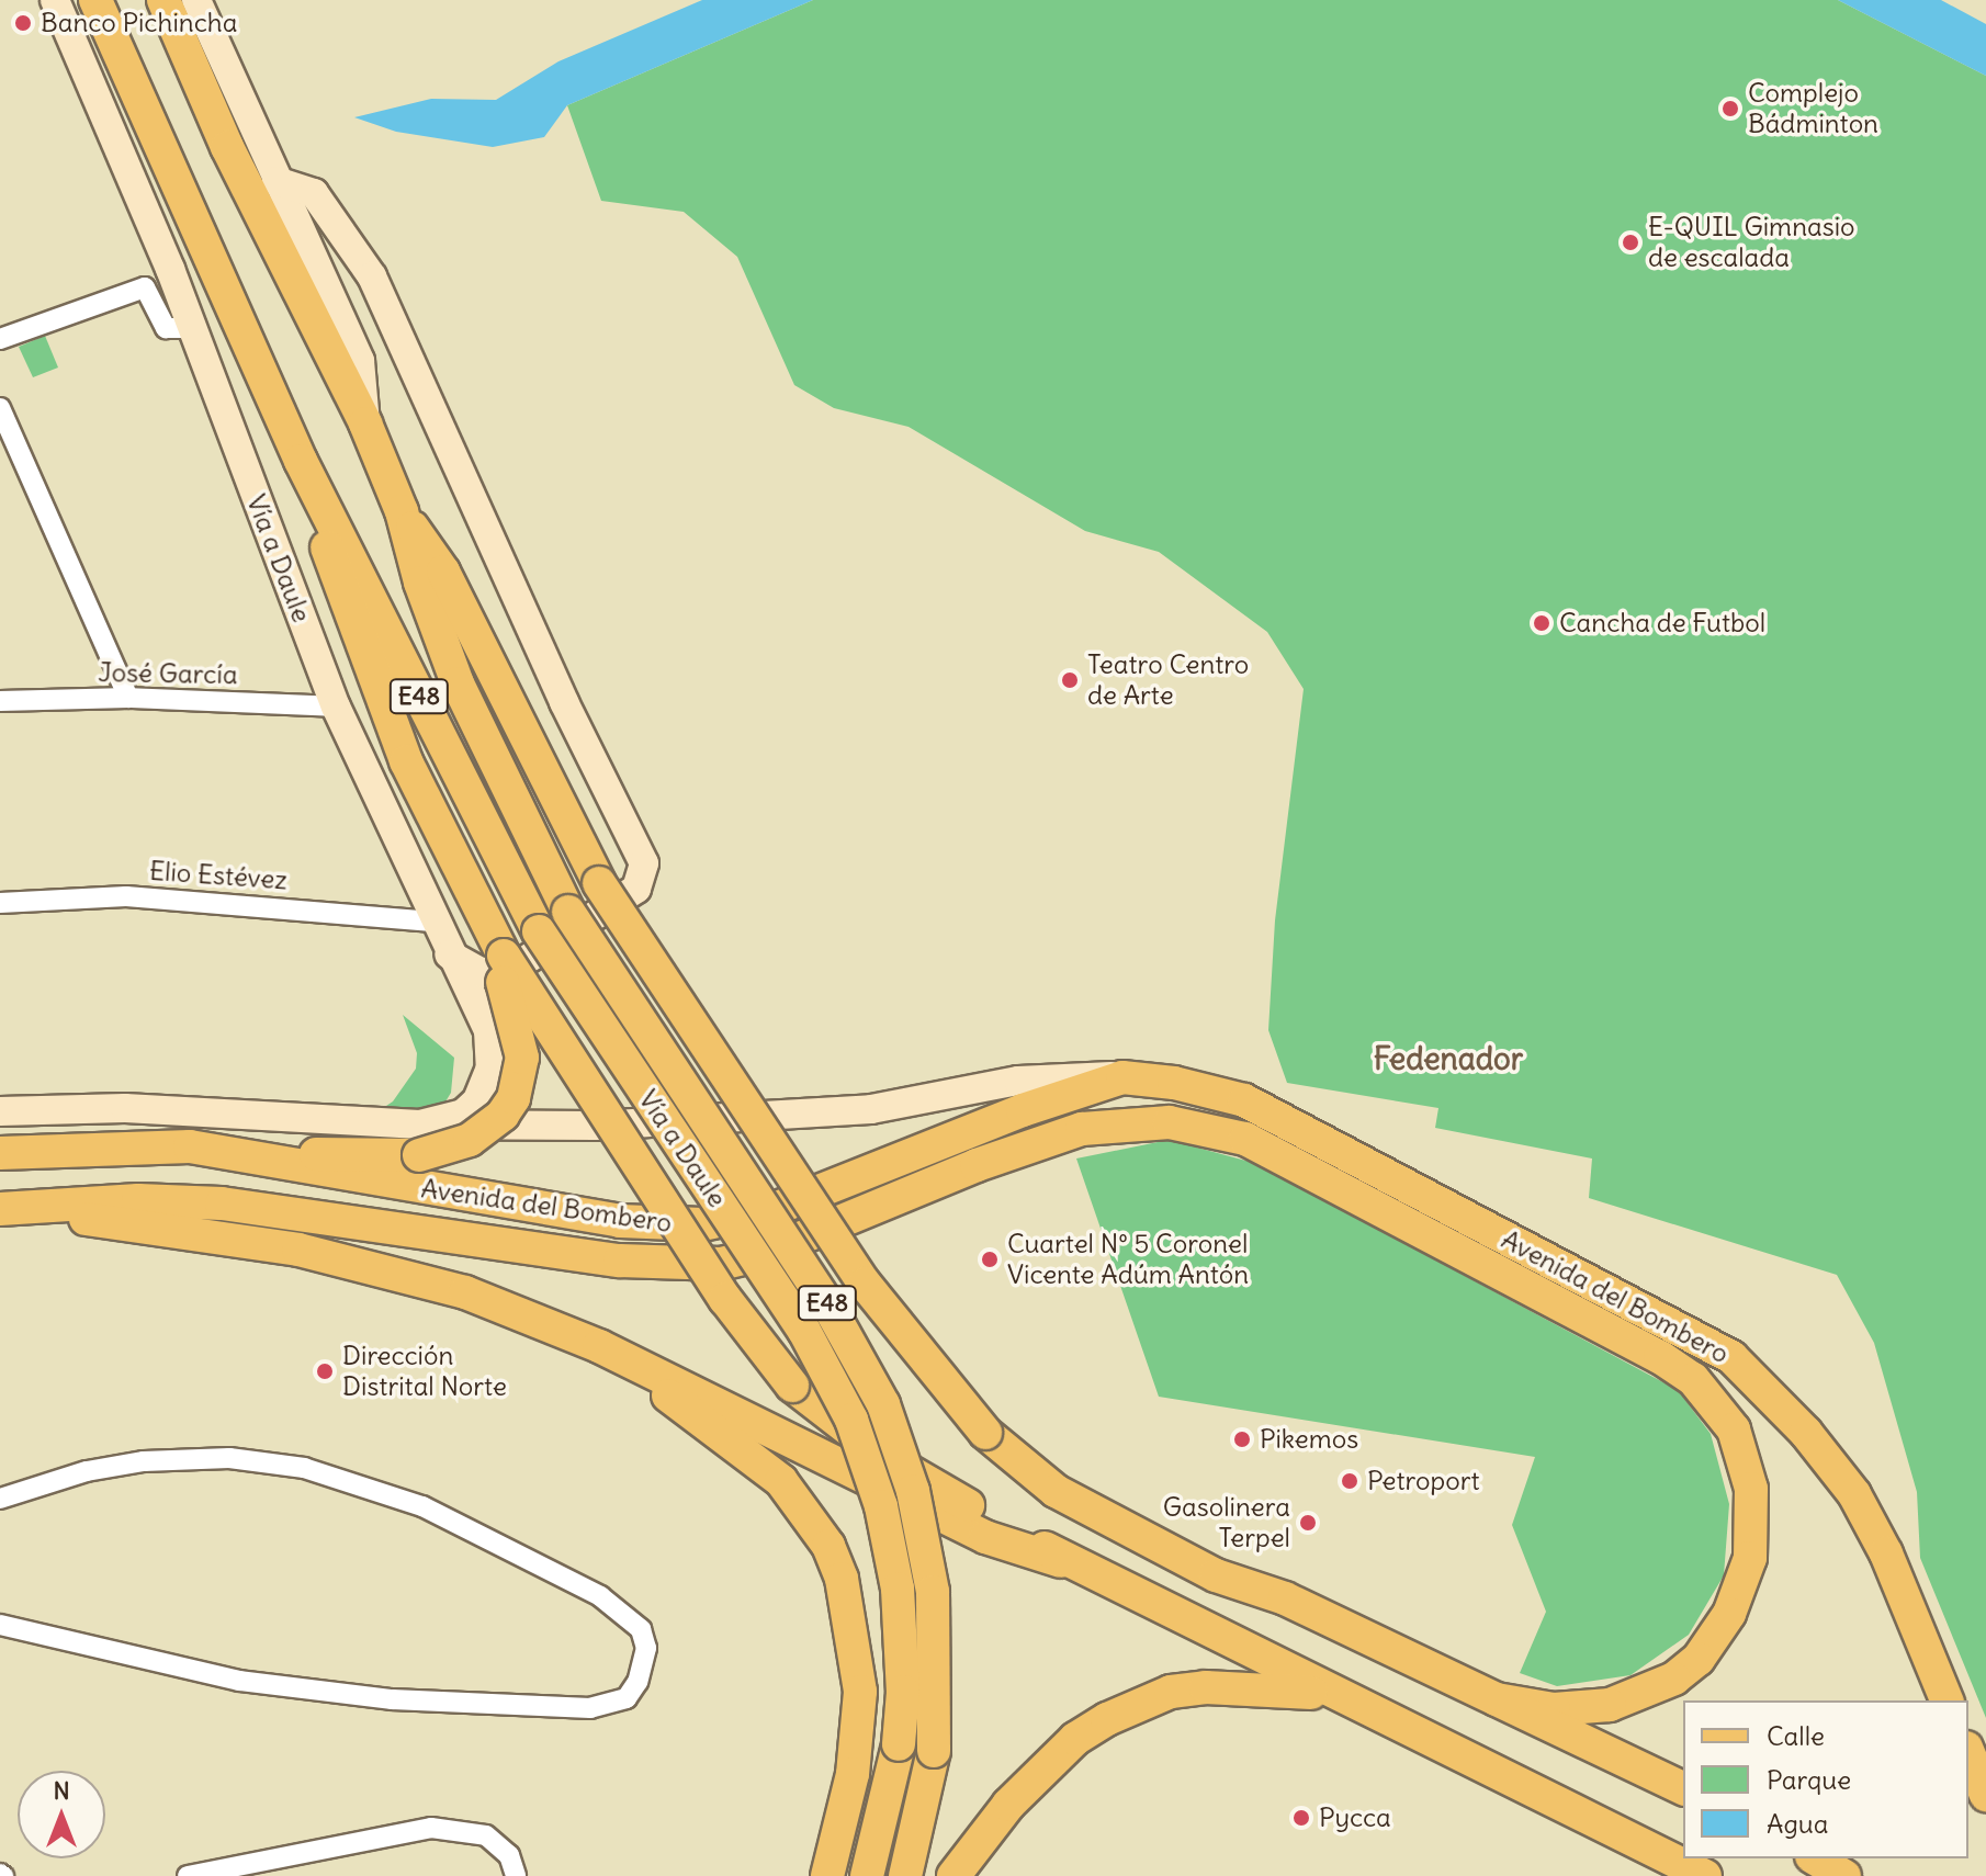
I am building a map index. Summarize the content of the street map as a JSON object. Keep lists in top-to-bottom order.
{
  "streets": {
    "main road": ["Vía a Daule", "E48", "Avenida del Bombero"],
    "street": ["José García", "Elio Estévez"]
  },
  "crossings": [
    ["Vía a Daule", "José García"],
    ["Vía a Daule", "Elio Estévez"],
    ["Vía a Daule", "Avenida del Bombero"]
  ],
  "districts": ["Fedenador"],
  "places": [
    "Banco Pichincha",
    "Complejo Bádminton",
    "E-QUIL Gimnasio de escalada",
    "Cancha de Futbol",
    "Teatro Centro de Arte",
    "Cuartel Nº 5 Coronel Vicente Adúm Antón",
    "Dirección Distrital Norte",
    "Pikemos",
    "Petroport",
    "Gasolinera Terpel",
    "Pycca"
  ],
  "legend": ["Calle", "Parque", "Agua"],
  "north": "top"
}
